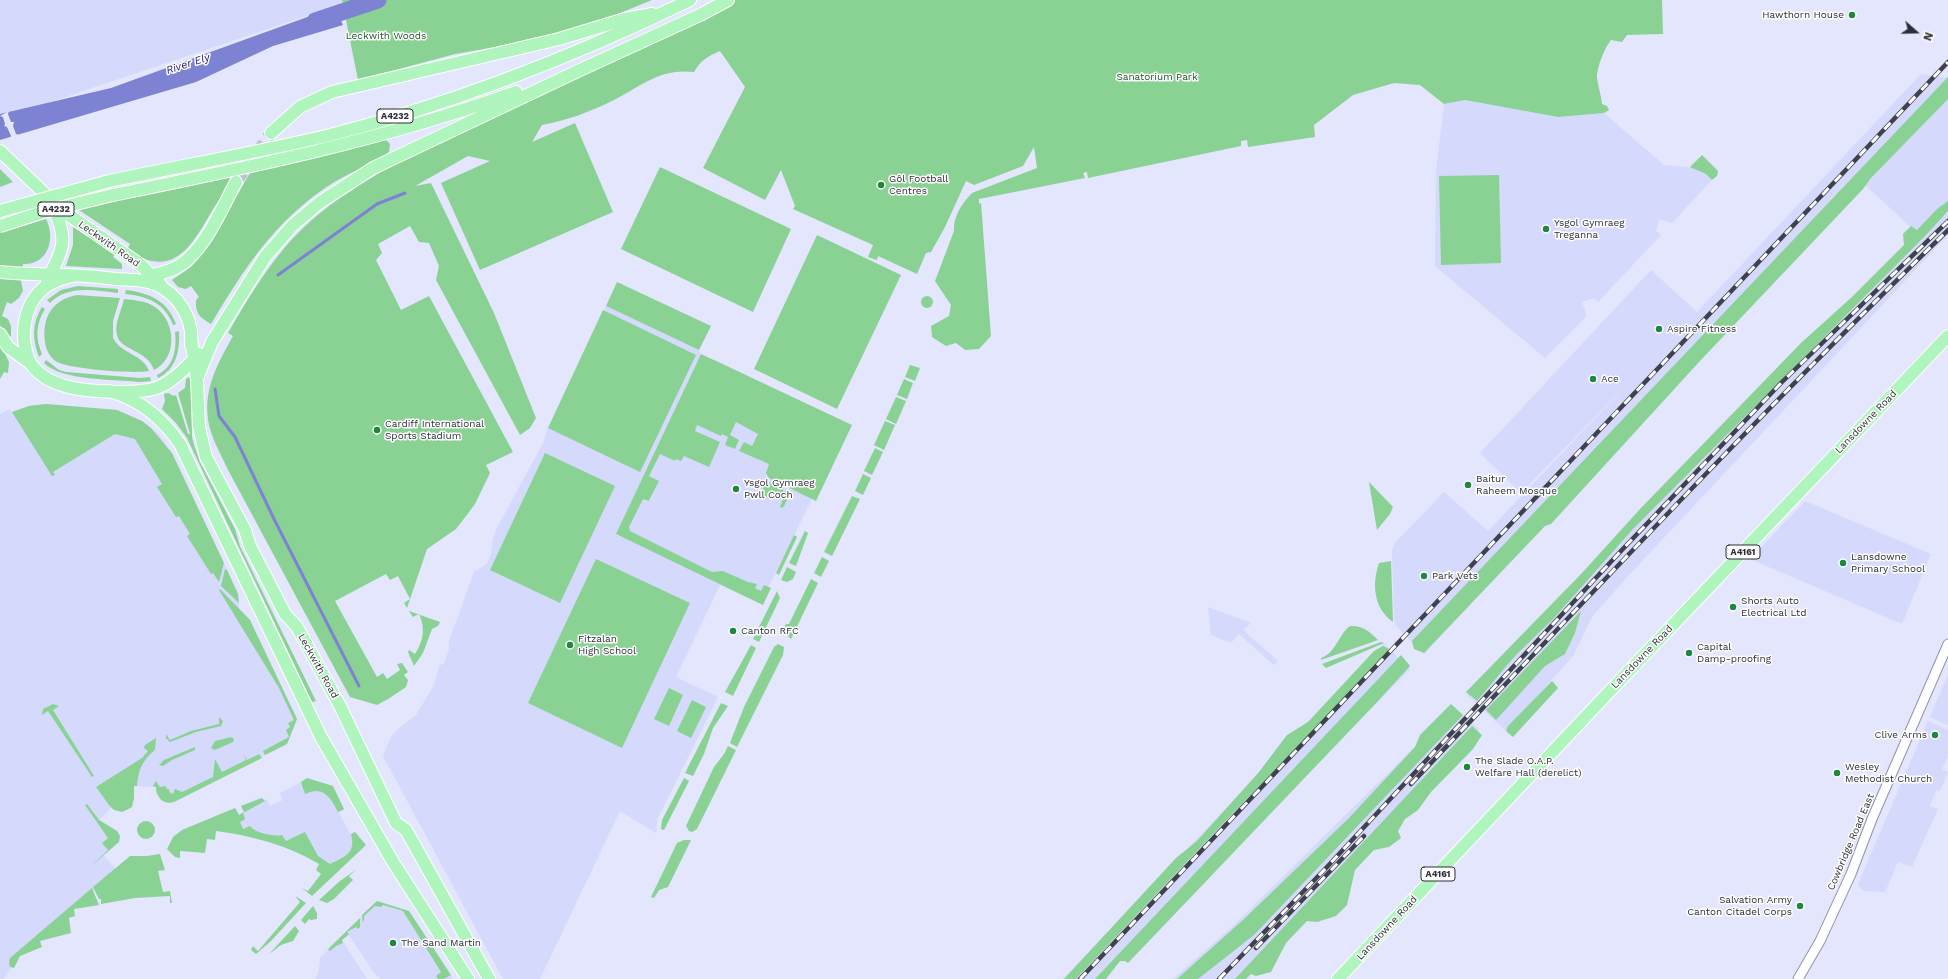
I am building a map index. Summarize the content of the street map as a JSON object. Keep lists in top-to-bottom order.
{
  "streets": {
    "main road": [
      "A4232",
      "Leckwith Road",
      "Lansdowne Road",
      "A4161"
    ],
    "street": ["Cowbridge Road East"]
  },
  "water": ["River Ely"],
  "parks": ["Leckwith Woods", "Sanatorium Park"],
  "places": [
    "Hawthorn House",
    "Gôl Football Centres",
    "Ysgol Gymraeg Treganna",
    "Aspire Fitness",
    "Ace",
    "Cardiff International Sports Stadium",
    "Baitur Raheem Mosque",
    "Ysgol Gymraeg Pwll Coch",
    "Lansdowne Primary School",
    "Park Vets",
    "Shorts Auto Electrical Ltd",
    "Canton RFC",
    "Fitzalan High School",
    "Capital Damp-proofing",
    "Clive Arms",
    "The Slade O.A.P. Welfare Hall (derelict)",
    "Wesley Methodist Church",
    "Salvation Army Canton Citadel Corps",
    "The Sand Martin"
  ],
  "north": "right"
}
